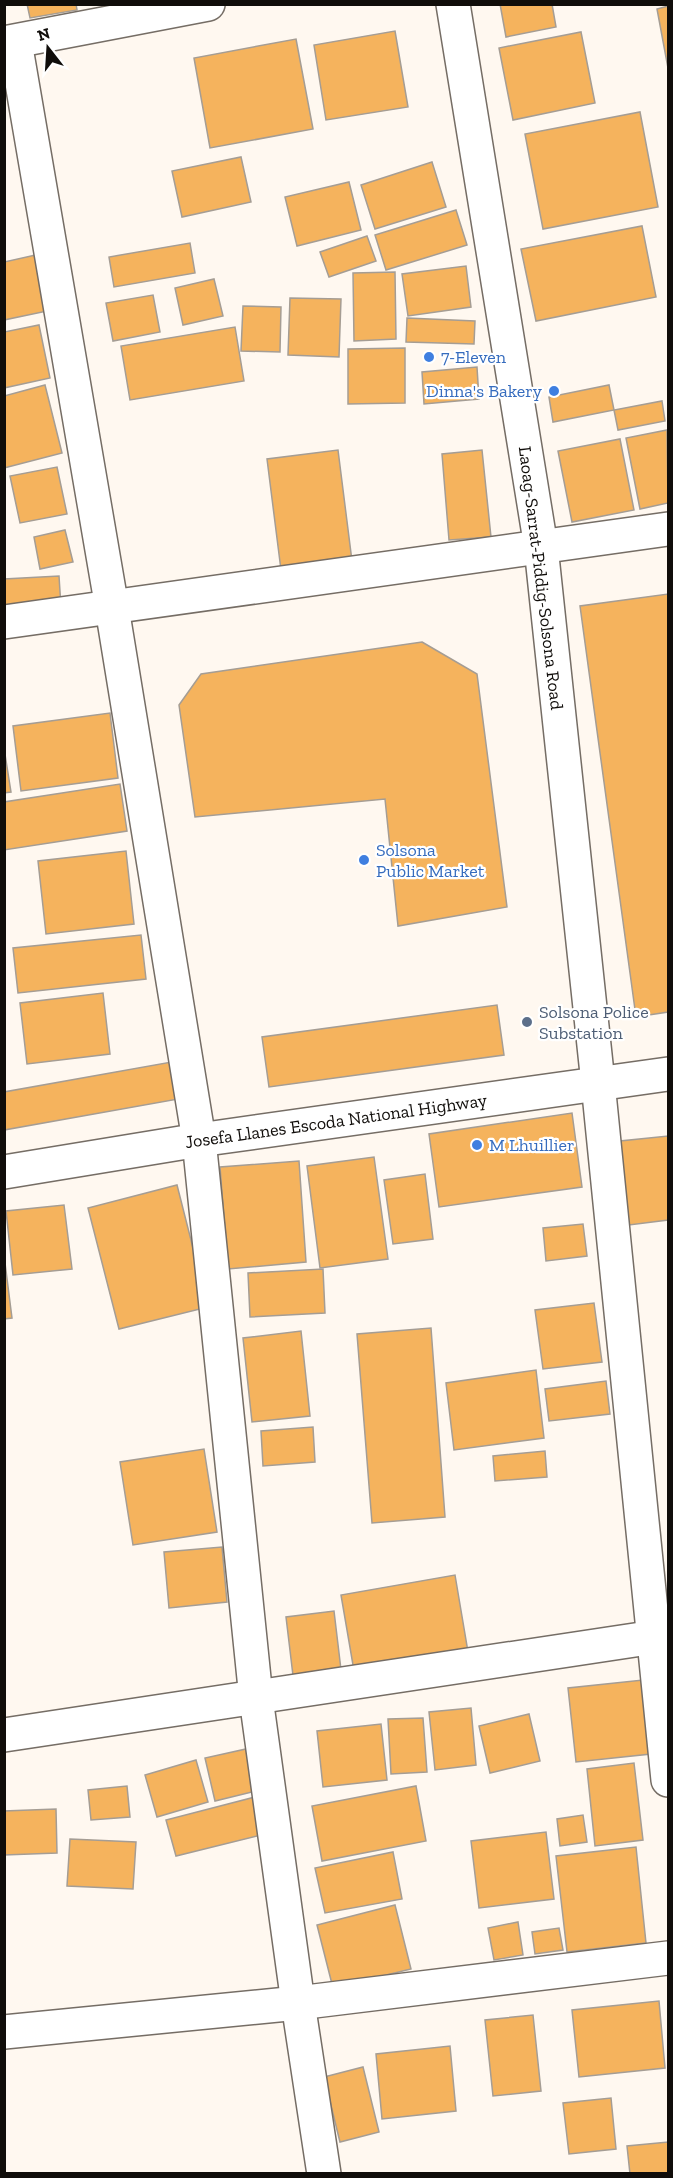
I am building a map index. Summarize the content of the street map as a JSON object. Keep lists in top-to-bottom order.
{
  "streets": {
    "street": ["Laoag-Sarrat-Piddig-Solsona Road", "Josefa Llanes Escoda National Highway"]
  },
  "crossings": [
    ["Laoag-Sarrat-Piddig-Solsona Road", "Josefa Llanes Escoda National Highway"]
  ],
  "places": [
    "7-Eleven",
    "Dinna's Bakery",
    "Solsona Public Market",
    "Solsona Police Substation",
    "M Lhuillier"
  ],
  "north": "top"
}
